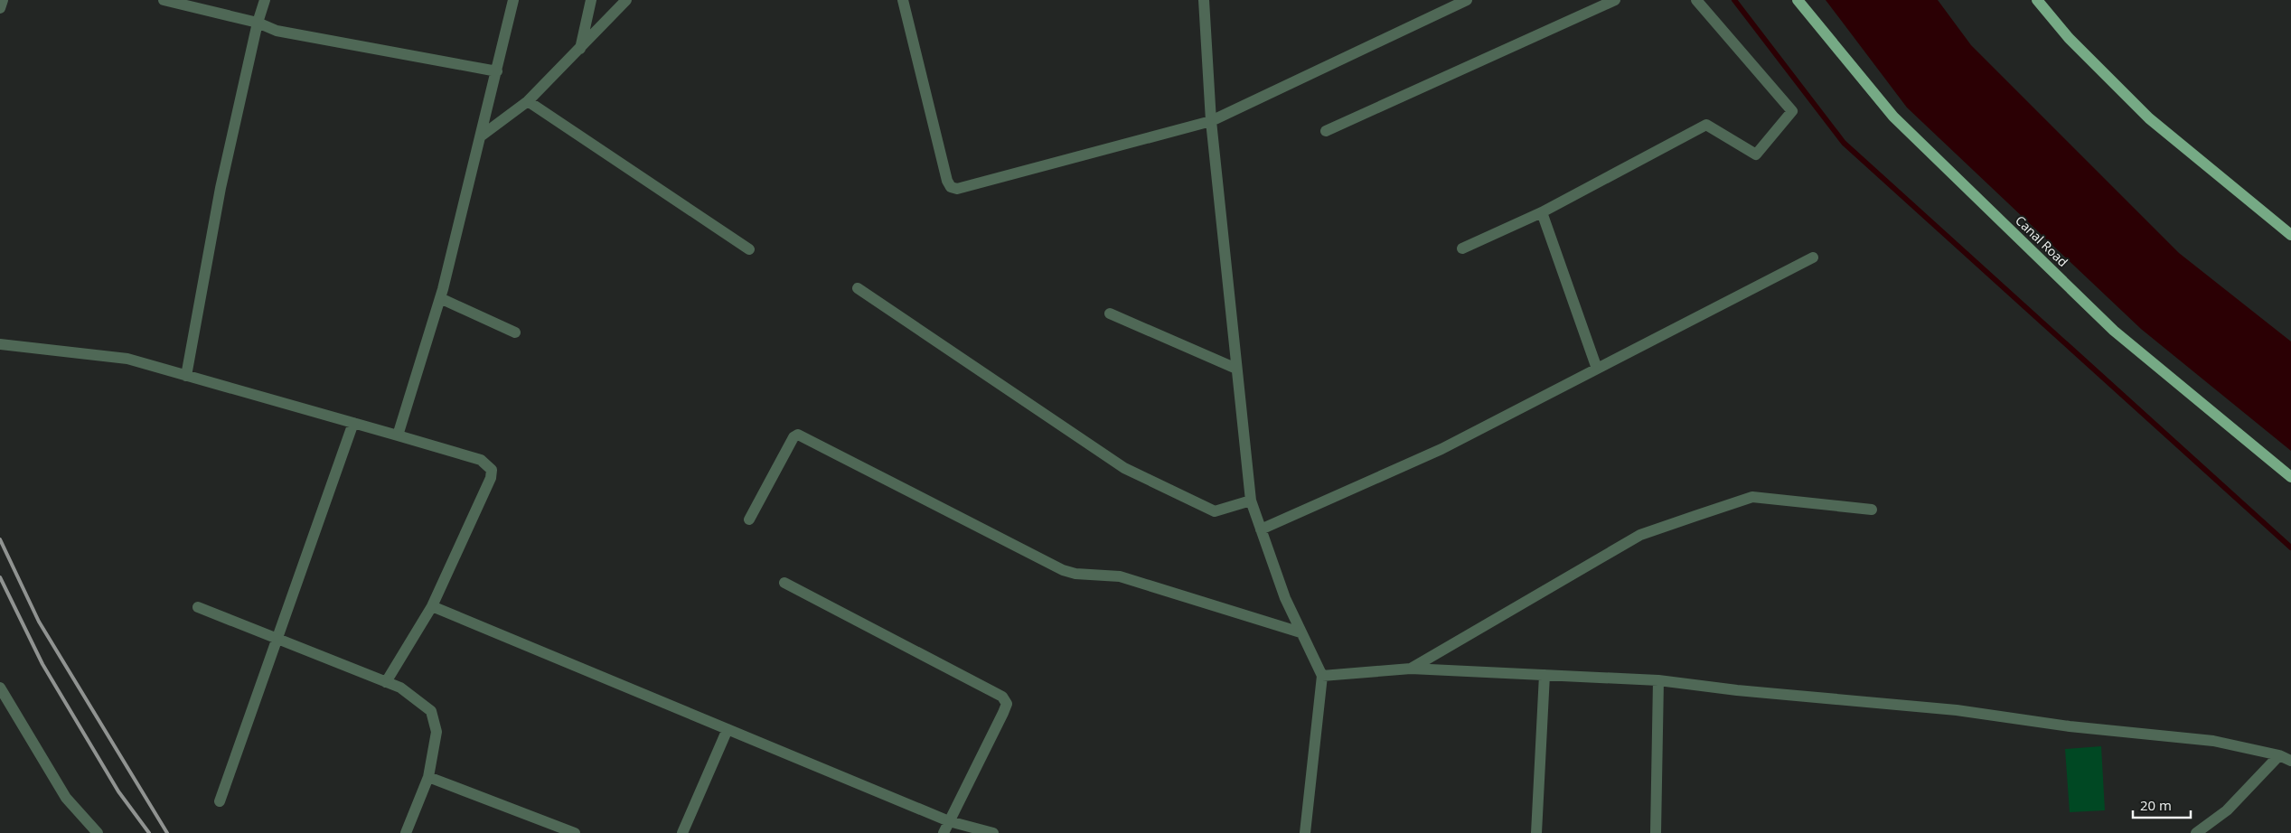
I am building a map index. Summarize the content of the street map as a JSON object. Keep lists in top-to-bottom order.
{
  "streets": {
    "main road": ["Canal Road"]
  },
  "scale_bar": "20 m"
}
